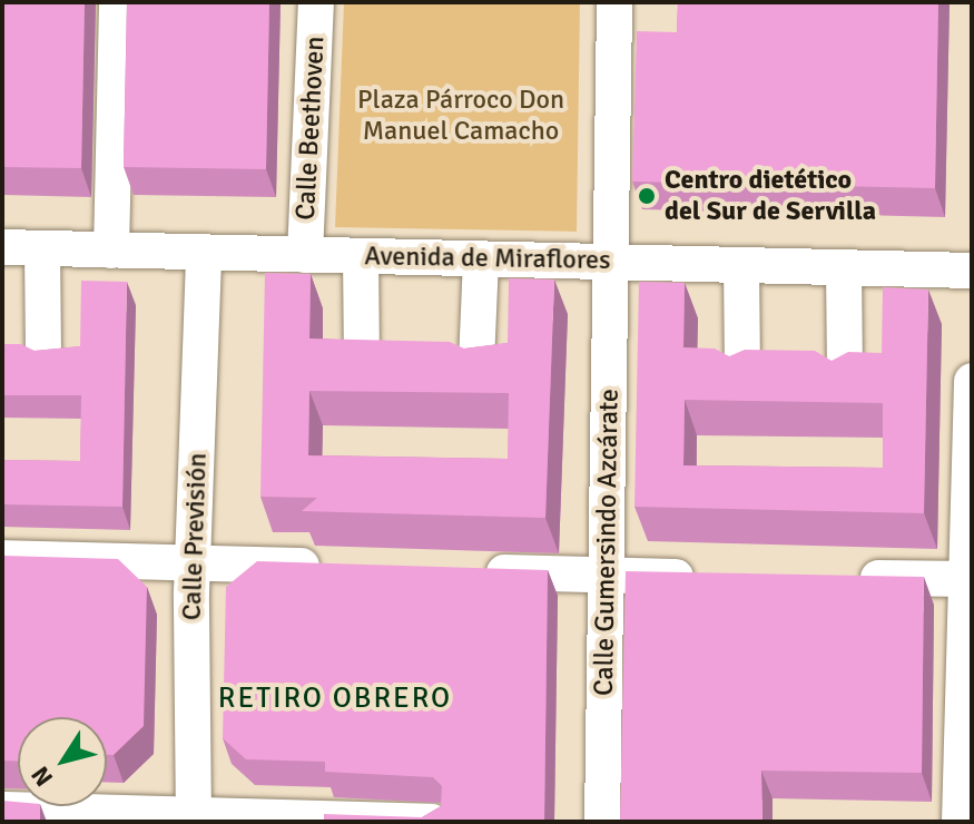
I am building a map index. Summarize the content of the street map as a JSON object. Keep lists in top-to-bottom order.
{
  "streets": {
    "street": [
      "Calle Beethoven",
      "Avenida de Miraflores",
      "Calle Previsión",
      "Calle Gumersindo Azcárate"
    ]
  },
  "crossings": [
    ["Calle Beethoven", "Avenida de Miraflores"],
    ["Avenida de Miraflores", "Calle Previsión"],
    ["Avenida de Miraflores", "Calle Gumersindo Azcárate"]
  ],
  "districts": ["RETIRO OBRERO"],
  "parks": ["Plaza Párroco Don Manuel Camacho"],
  "places": ["Centro dietético del Sur de Servilla"],
  "north": "bottom left"
}
